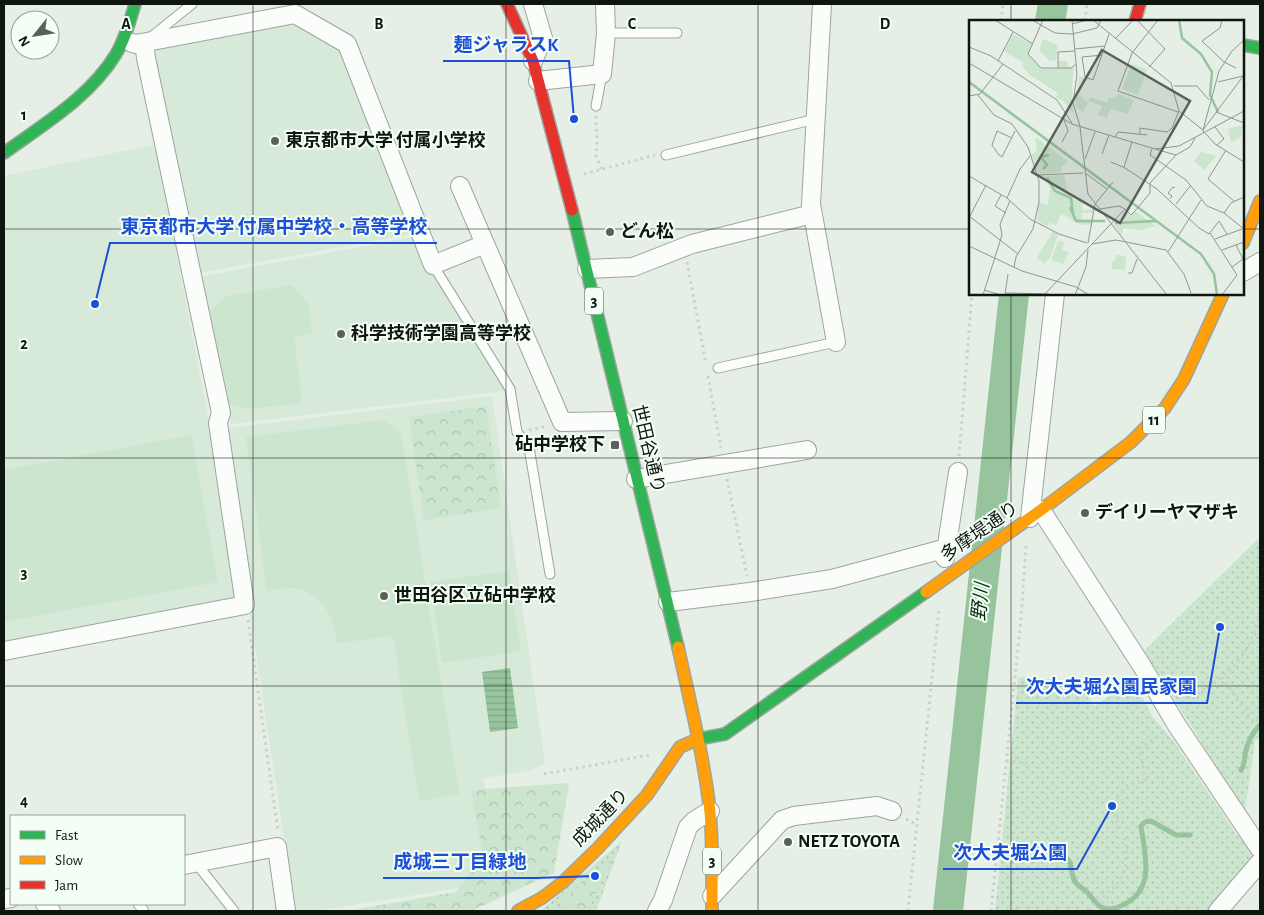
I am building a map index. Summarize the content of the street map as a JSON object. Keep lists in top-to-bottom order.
{
  "streets": {
    "main road": [
      "3",
      "11",
      "世田谷通り",
      "多摩堤通り",
      "成城通り"
    ]
  },
  "crossings": [
    ["世田谷通り", "多摩堤通り"],
    ["世田谷通り", "成城通り"],
    ["多摩堤通り", "成城通り"]
  ],
  "water": ["野川"],
  "places": {
    "other": [
      "麺ジャラスK",
      "東京都市大学 付属小学校",
      "どん松",
      "東京都市大学 付属中学校・高等学校",
      "科学技術学園高等学校",
      "デイリーヤマザキ",
      "世田谷区立砧中学校",
      "次大夫堀公園民家園",
      "次大夫堀公園",
      "NETZ TOYOTA",
      "成城三丁目緑地"
    ],
    "transit": ["砧中学校下"]
  },
  "legend": ["Fast", "Slow", "Jam"],
  "north": "bottom left",
  "grid": {
    "columns": [
      "A",
      "B",
      "C",
      "D"
    ],
    "rows": [
      "1",
      "2",
      "3",
      "4"
    ]
  }
}
